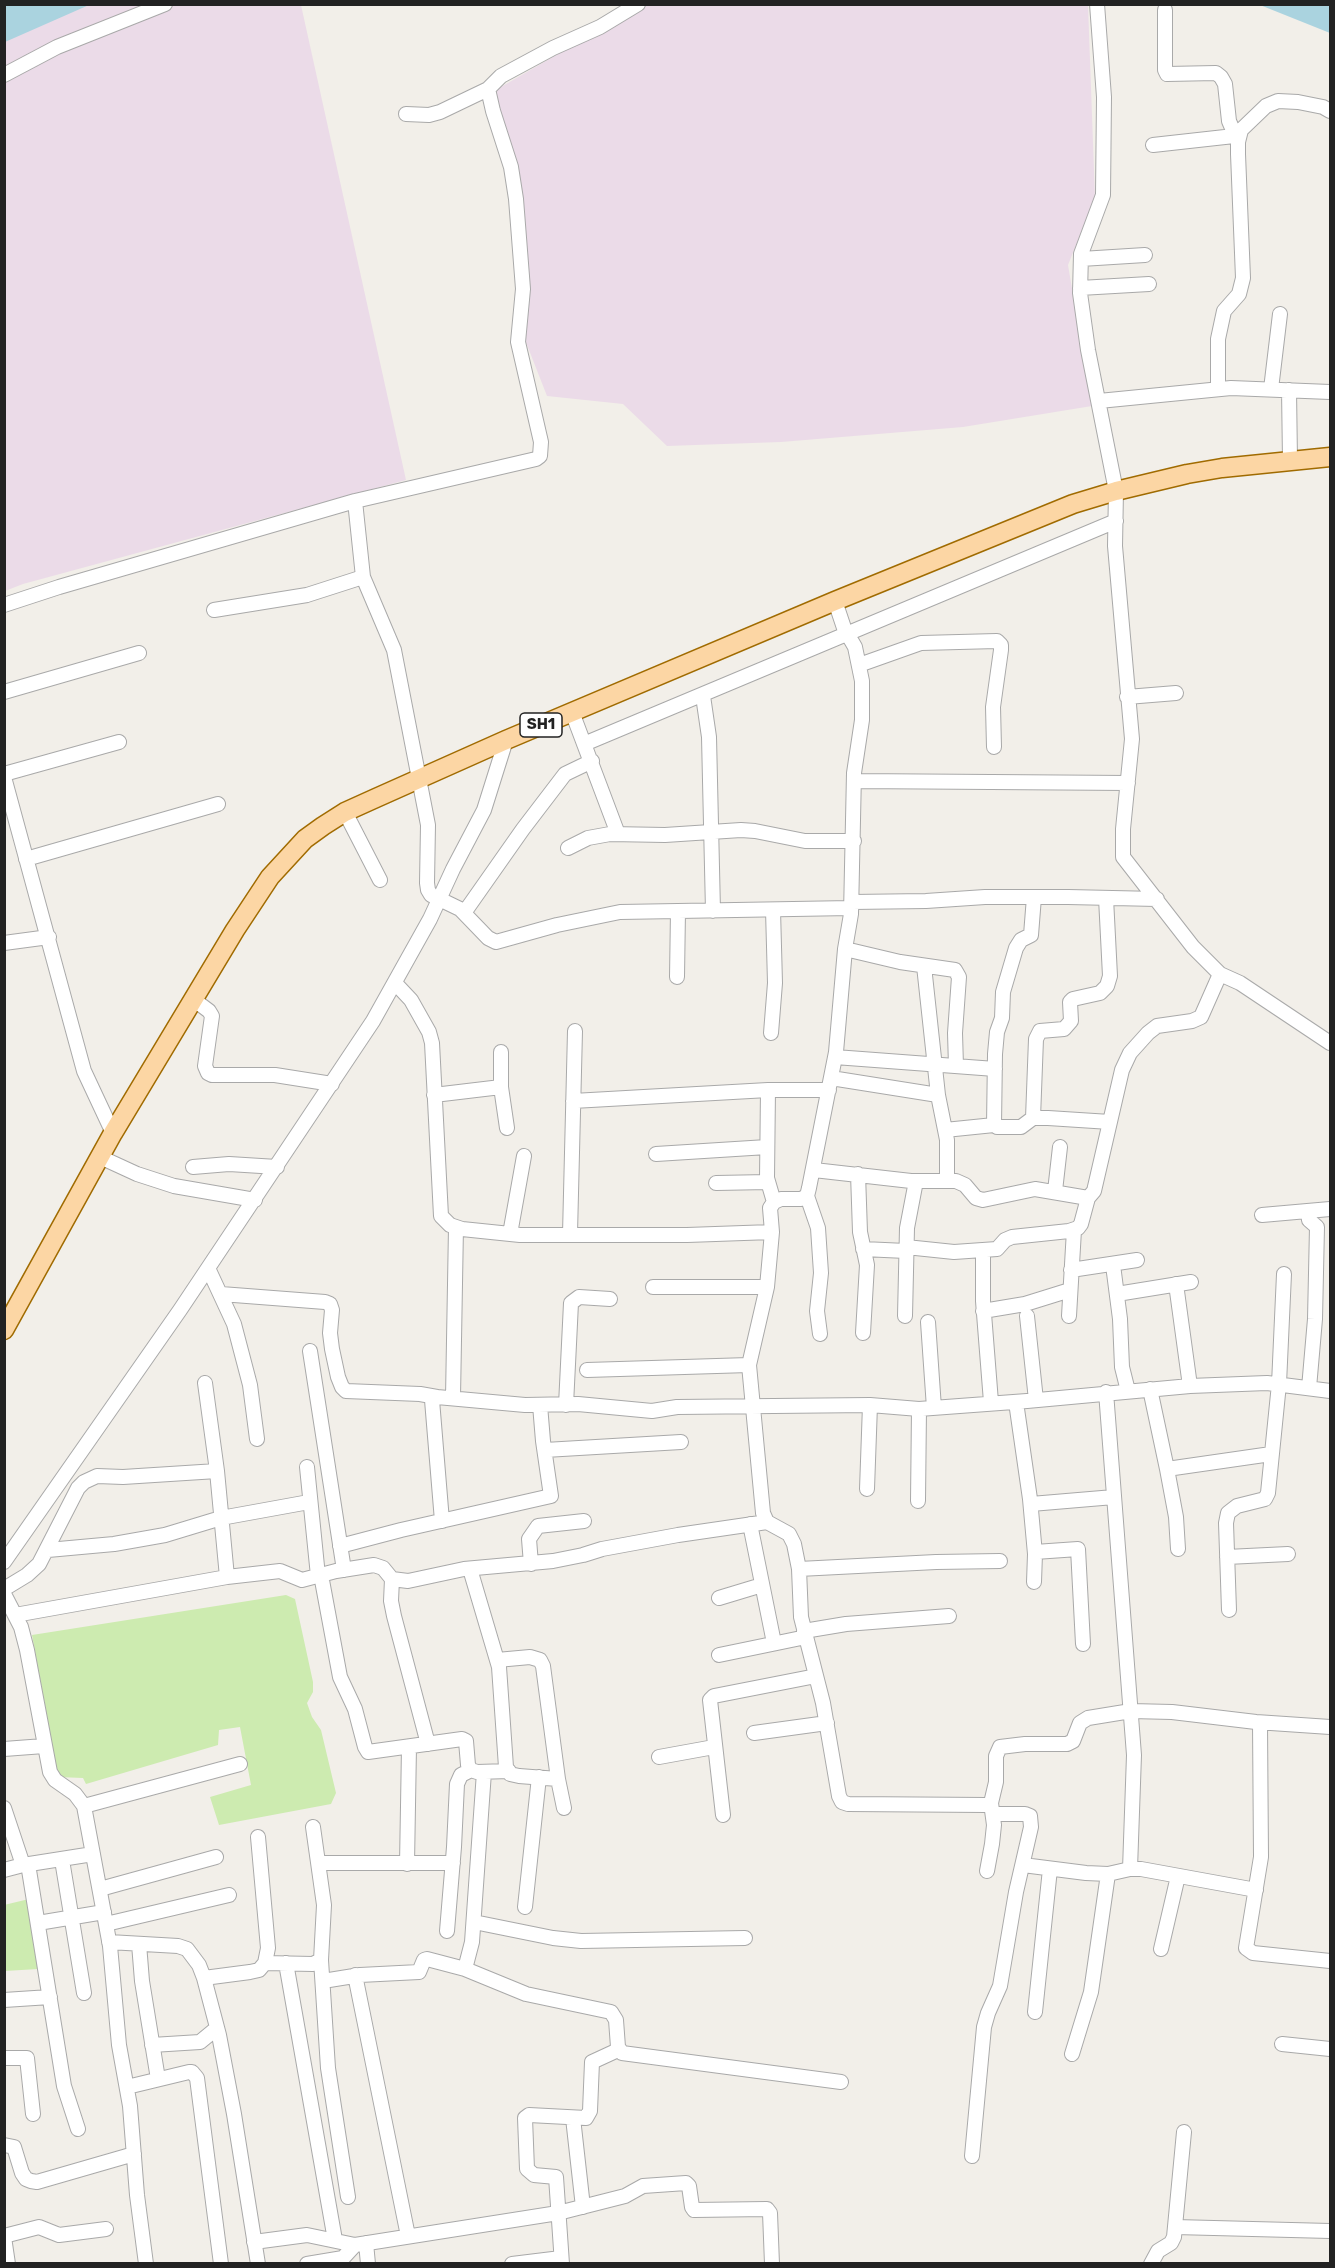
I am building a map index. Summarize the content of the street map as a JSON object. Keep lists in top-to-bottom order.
{
  "streets": {
    "main road": ["SH1"]
  }
}
